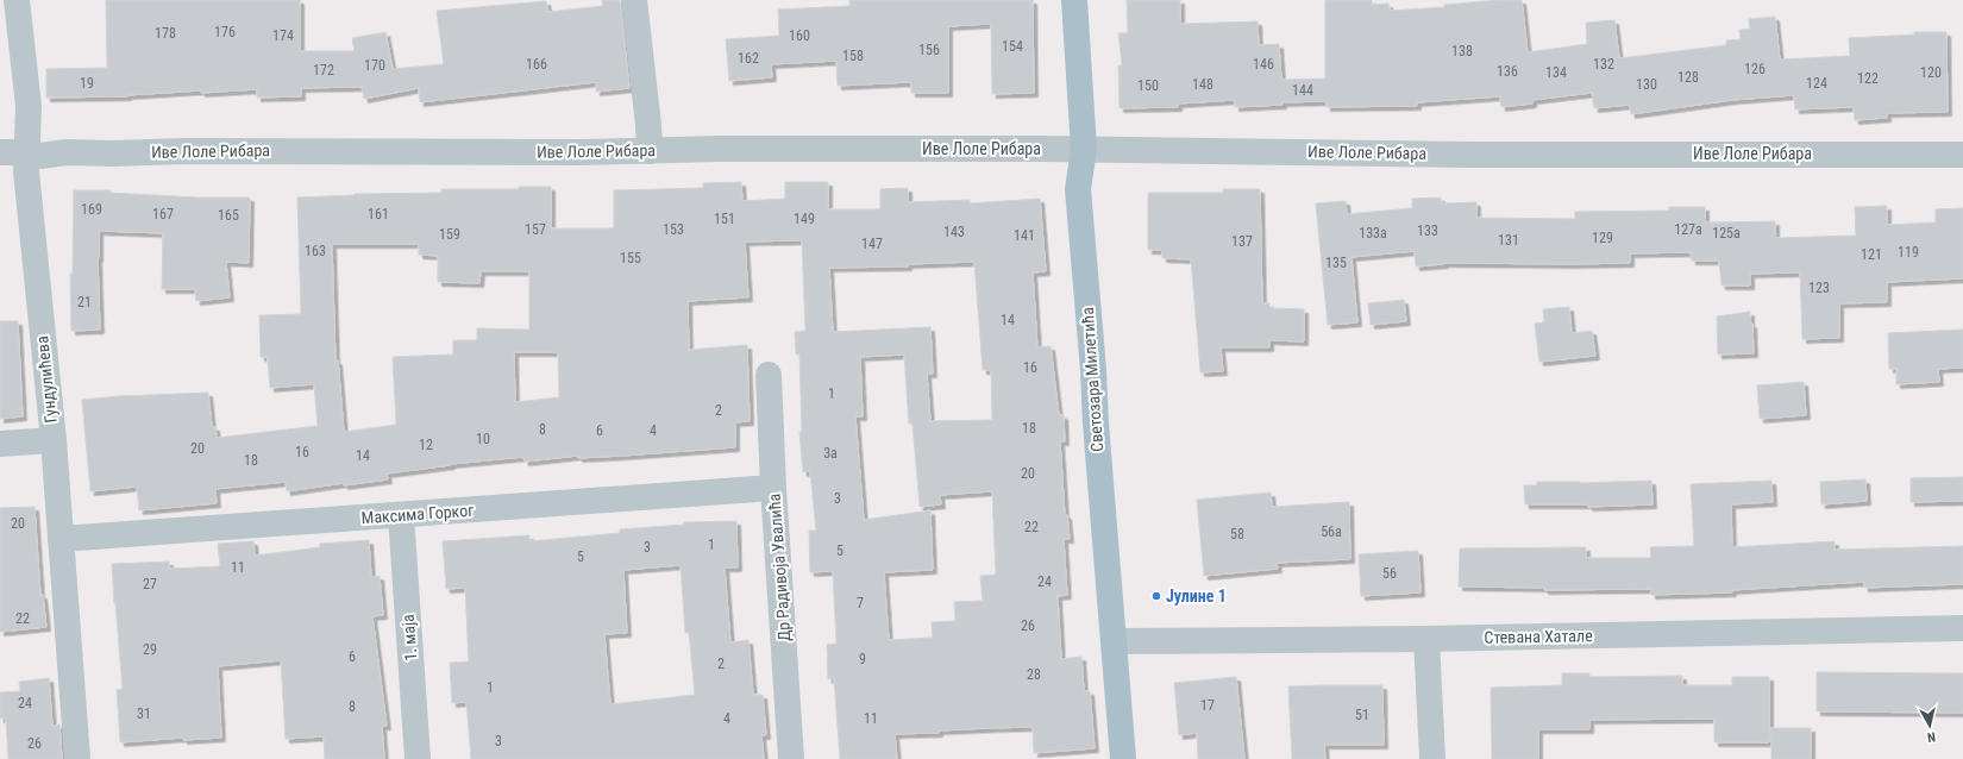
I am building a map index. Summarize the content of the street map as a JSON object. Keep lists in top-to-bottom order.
{
  "streets": {
    "main road": ["Светозара Милетића"],
    "street": [
      "Иве Лоле Рибара",
      "Гундулићева",
      "Максима Горког",
      "Др Радивоја Увалића",
      "Стевана Хатале",
      "1. маја"
    ]
  },
  "crossings": [
    ["Иве Лоле Рибара", "Гундулићева"],
    ["Иве Лоле Рибара", "Светозара Милетића"],
    ["Гундулићева", "Максима Горког"],
    ["Светозара Милетића", "Стевана Хатале"],
    ["Максима Горког", "Др Радивоја Увалића"],
    ["Максима Горког", "1. маја"]
  ],
  "places": ["Јулине 1"],
  "house_numbers": [
    "176",
    "178",
    "174",
    "160",
    "154",
    "156",
    "138",
    "158",
    "162",
    "166",
    "146",
    "132",
    "170",
    "126",
    "172",
    "136",
    "134",
    "120",
    "128",
    "122",
    "19",
    "124",
    "148",
    "130",
    "150",
    "144",
    "169",
    "167",
    "161",
    "165",
    "151",
    "149",
    "157",
    "153",
    "127a",
    "133",
    "143",
    "133a",
    "125a",
    "159",
    "141",
    "129",
    "131",
    "137",
    "147",
    "163",
    "119",
    "121",
    "155",
    "135",
    "123",
    "21",
    "14",
    "16",
    "1",
    "2",
    "18",
    "8",
    "6",
    "4",
    "10",
    "12",
    "20",
    "16",
    "3a",
    "14",
    "18",
    "20",
    "3",
    "20",
    "22",
    "56a",
    "58",
    "1",
    "3",
    "5",
    "5",
    "11",
    "56",
    "24",
    "27",
    "7",
    "22",
    "26",
    "29",
    "6",
    "9",
    "2",
    "28",
    "1",
    "24",
    "17",
    "8",
    "31",
    "51",
    "4",
    "11",
    "3",
    "26"
  ],
  "north": "bottom"
}
